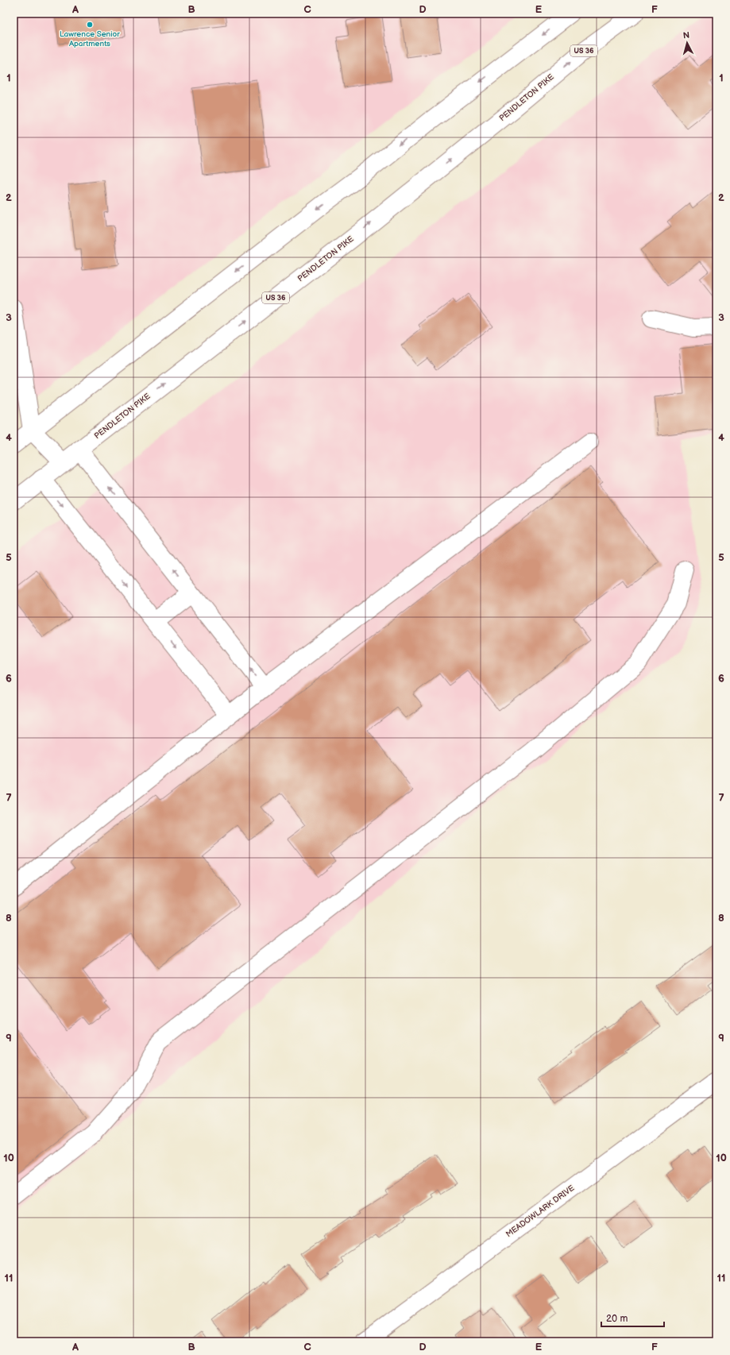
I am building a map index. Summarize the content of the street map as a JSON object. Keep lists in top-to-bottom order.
{
  "streets": {
    "main road": ["US 36", "PENDLETON PIKE", "MEADOWLARK DRIVE"]
  },
  "places": ["Lawrence Senior Apartments"],
  "scale_bar": "20 m",
  "north": "top",
  "grid": {
    "columns": [
      "A",
      "B",
      "C",
      "D",
      "E",
      "F"
    ],
    "rows": [
      "1",
      "2",
      "3",
      "4",
      "5",
      "6",
      "7",
      "8",
      "9",
      "10",
      "11"
    ]
  }
}
